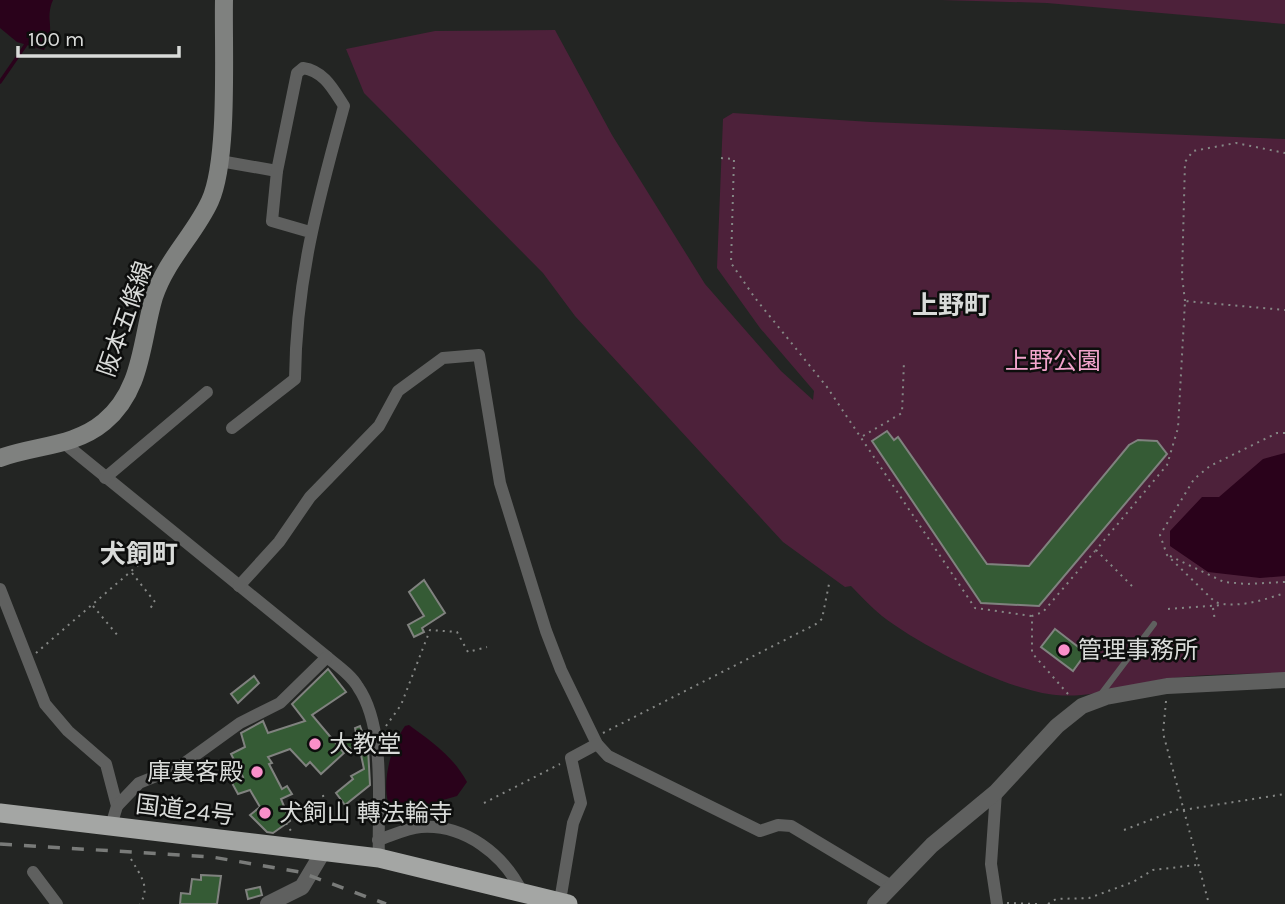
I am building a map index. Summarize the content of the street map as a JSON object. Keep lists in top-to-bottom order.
{
  "streets": {
    "highway": ["国道24号"],
    "main road": ["阪本五條線"]
  },
  "districts": ["上野町", "犬飼町"],
  "parks": ["上野公園"],
  "places": [
    "管理事務所",
    "大教堂",
    "庫裏客殿",
    "犬飼山 轉法輪寺"
  ],
  "scale_bar": "100 m"
}
